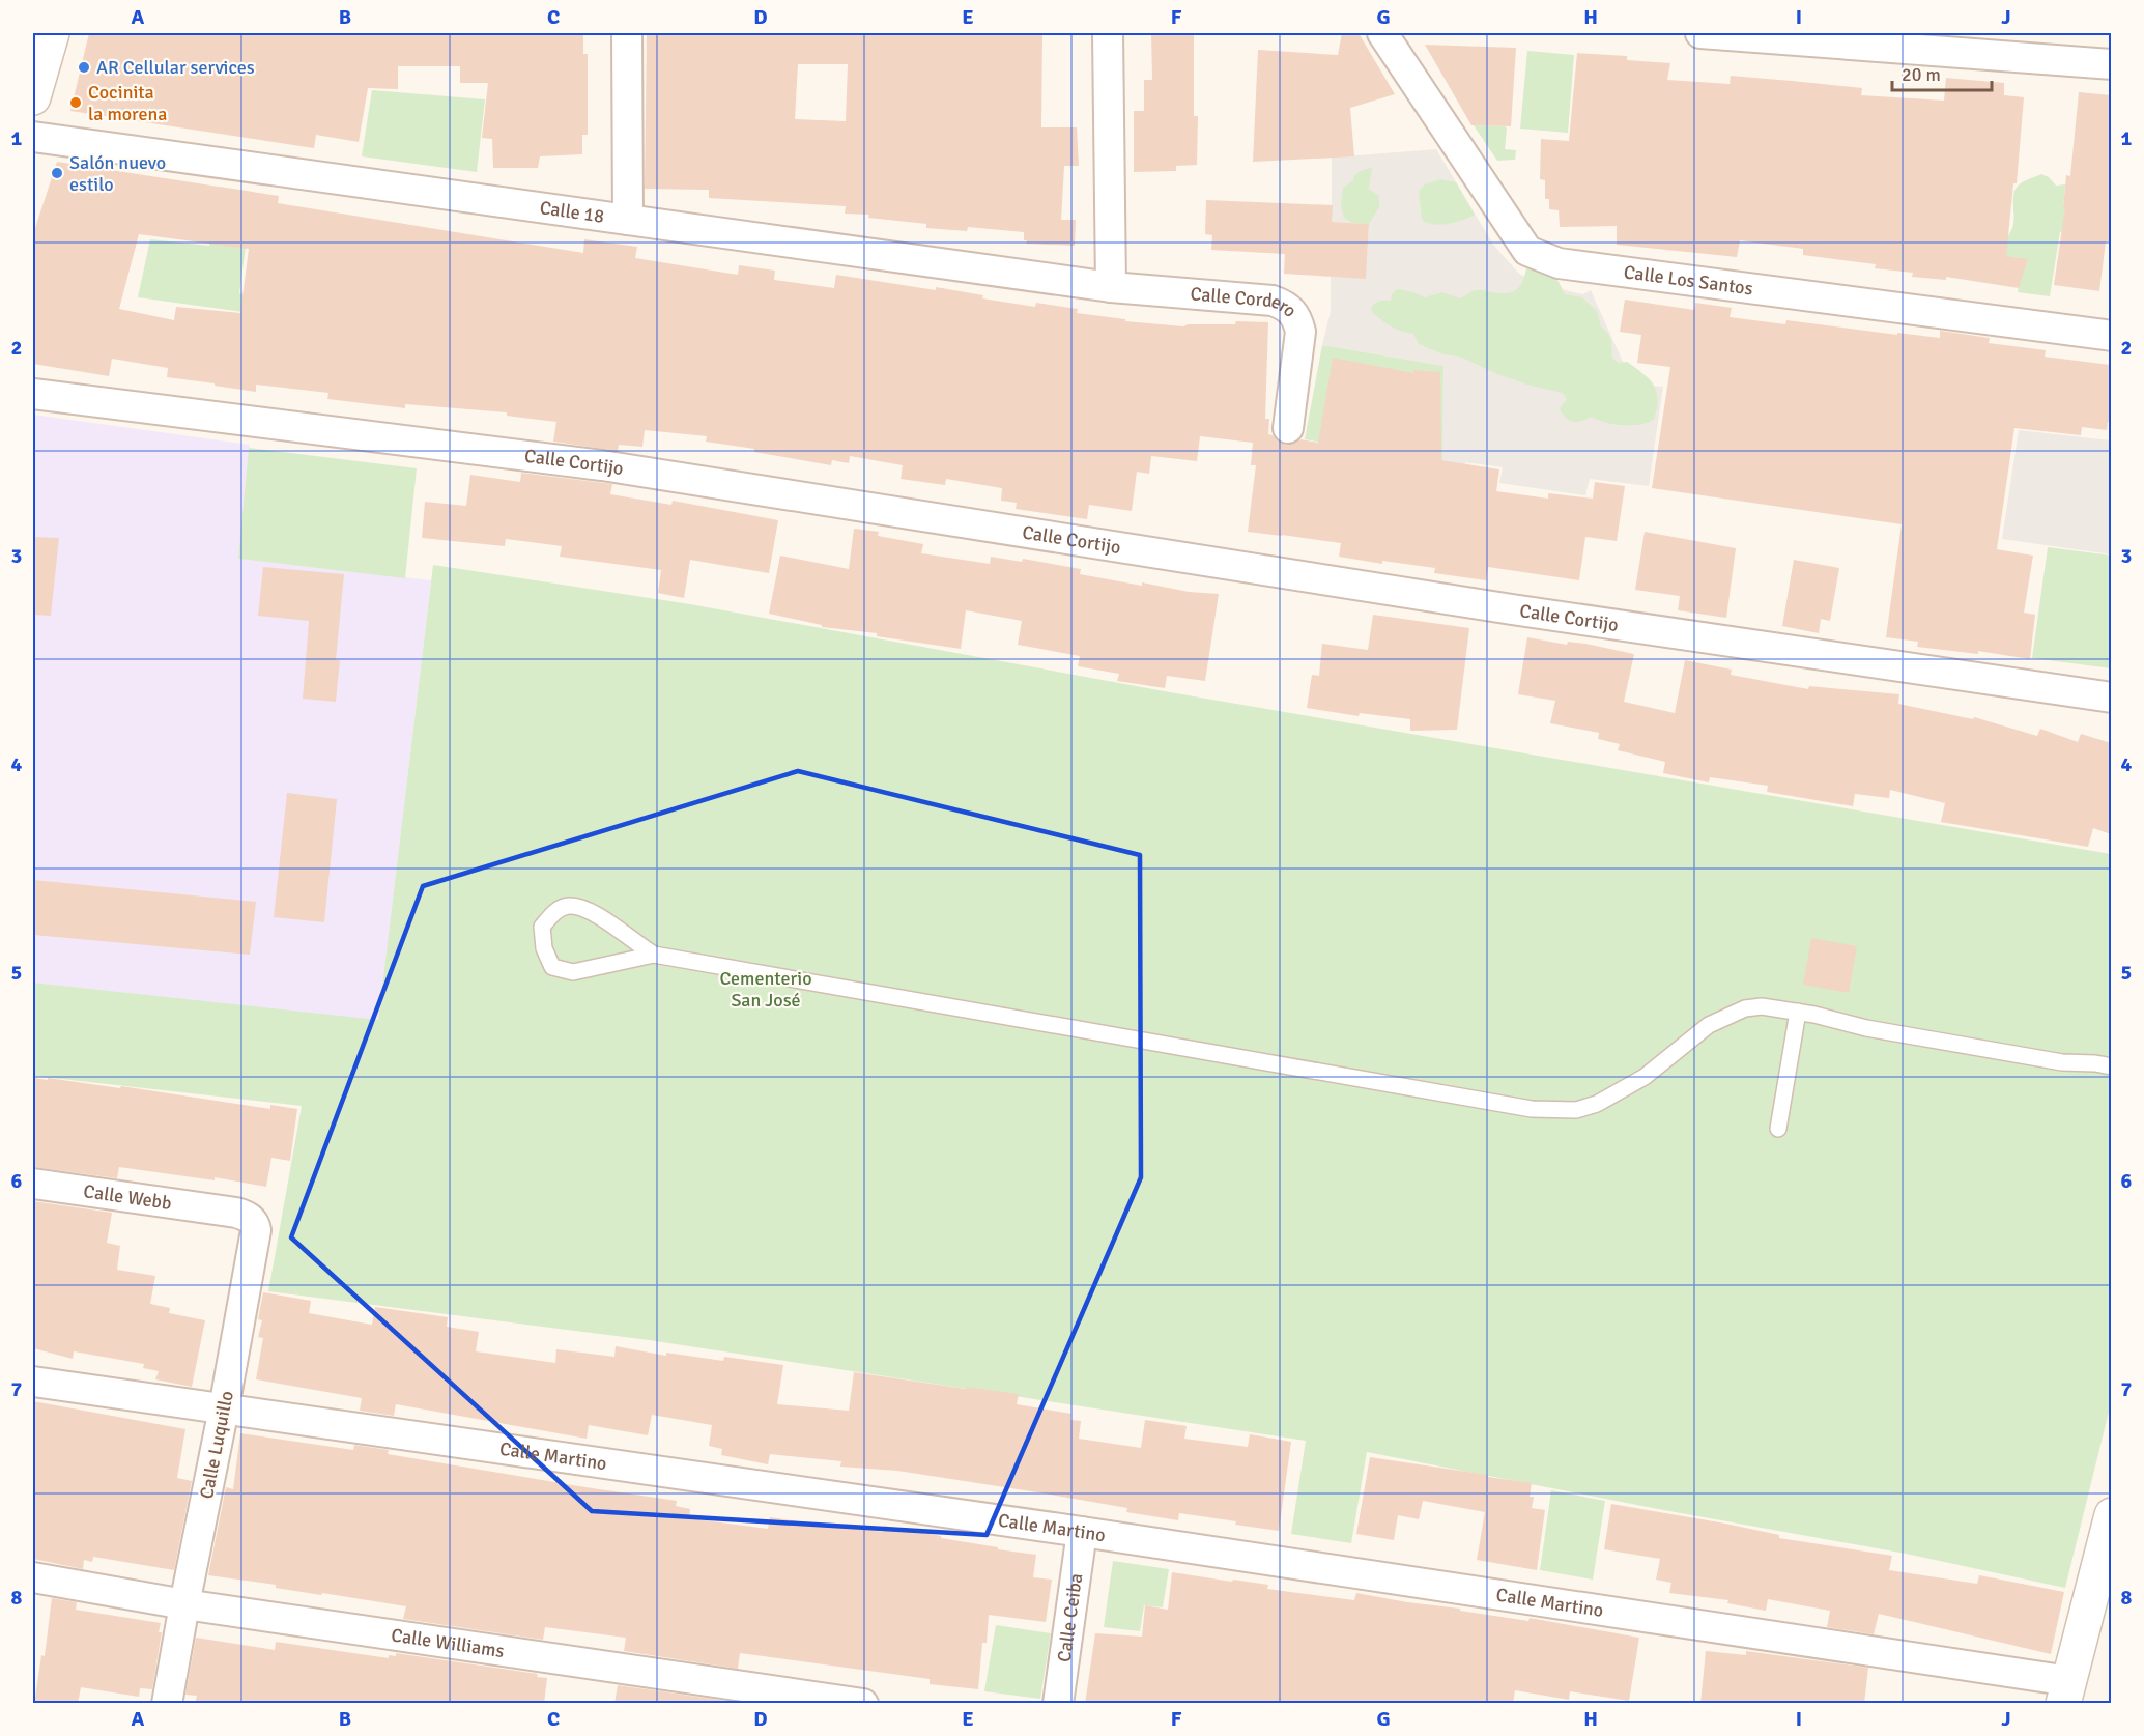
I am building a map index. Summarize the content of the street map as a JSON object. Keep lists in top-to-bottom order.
{
  "streets": {
    "street": [
      "Calle 18",
      "Calle Los Santos",
      "Calle Cordero",
      "Calle Cortijo",
      "Calle Webb",
      "Calle Luquillo",
      "Calle Martino",
      "Calle Ceiba",
      "Calle Williams"
    ]
  },
  "crossings": [
    ["Calle 18", "Calle Cordero"],
    ["Calle Webb", "Calle Luquillo"],
    ["Calle Luquillo", "Calle Martino"],
    ["Calle Luquillo", "Calle Williams"],
    ["Calle Martino", "Calle Ceiba"]
  ],
  "parks": ["Cementerio San José"],
  "places": ["AR Cellular services", "Cocinita la morena", "Salón nuevo estilo"],
  "scale_bar": "20 m",
  "grid": {
    "columns": [
      "A",
      "B",
      "C",
      "D",
      "E",
      "F",
      "G",
      "H",
      "I",
      "J"
    ],
    "rows": [
      "1",
      "2",
      "3",
      "4",
      "5",
      "6",
      "7",
      "8"
    ]
  }
}
